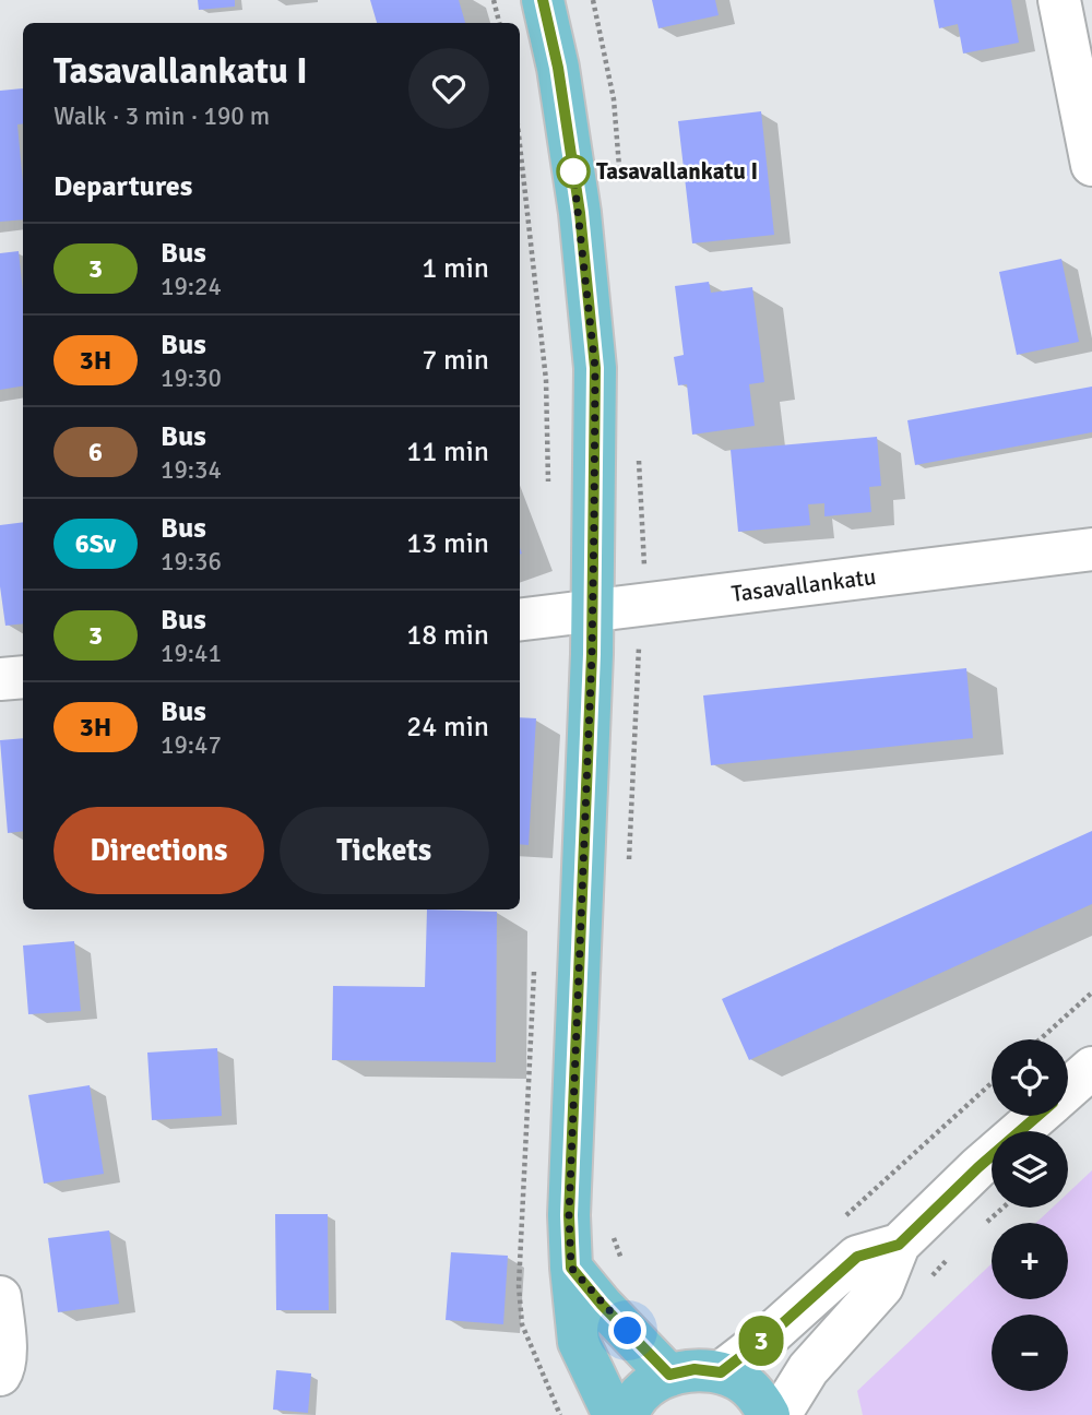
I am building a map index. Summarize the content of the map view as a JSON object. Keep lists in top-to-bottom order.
{
  "streets": {
    "street": ["Tasavallankatu"]
  },
  "places": ["Tasavallankatu I"],
  "lines": ["bus line 3"],
  "page": {
    "on_map": "3",
    "heading": [
      ["Tasavallankatu I", "Walk · 3 min · 190 m"],
      "Departures"
    ],
    "list": [
      {
        "mark": "3",
        "name": "Bus",
        "note": "19:24",
        "value": "1 min"
      },
      {
        "mark": "3H",
        "name": "Bus",
        "note": "19:30",
        "value": "7 min"
      },
      {
        "mark": "6",
        "name": "Bus",
        "note": "19:34",
        "value": "11 min"
      },
      {
        "mark": "6Sv",
        "name": "Bus",
        "note": "19:36",
        "value": "13 min"
      },
      {
        "mark": "3",
        "name": "Bus",
        "note": "19:41",
        "value": "18 min"
      },
      {
        "mark": "3H",
        "name": "Bus",
        "note": "19:47",
        "value": "24 min"
      }
    ],
    "buttons": ["Directions", "Tickets"],
    "map_buttons": ["+", "−"]
  }
}
